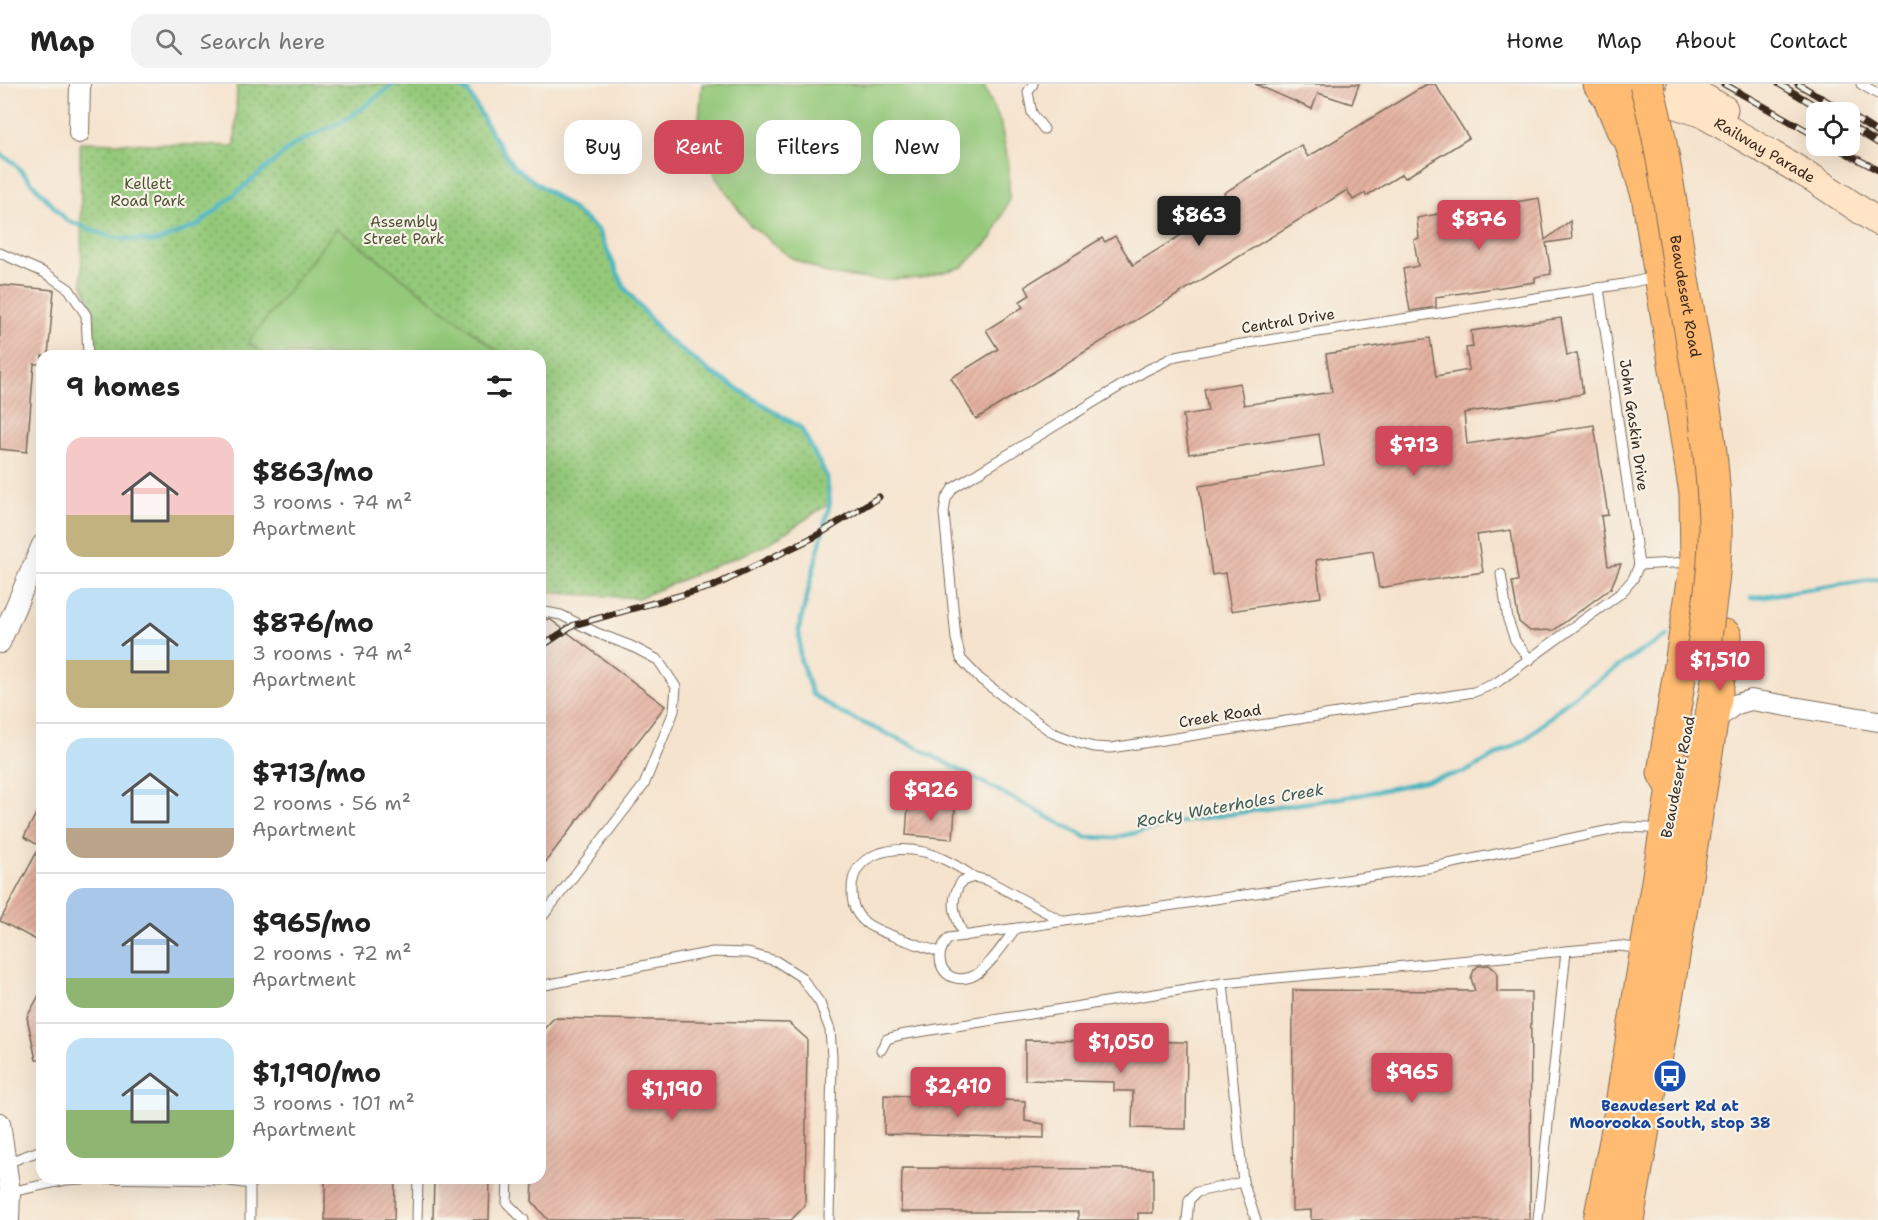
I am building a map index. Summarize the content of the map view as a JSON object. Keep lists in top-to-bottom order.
{
  "streets": {
    "highway": ["Beaudesert Road"],
    "street": ["Railway Parade"],
    "lane": ["Central Drive", "John Gaskin Drive", "Creek Road"]
  },
  "crossings": [
    ["Railway Parade", "Beaudesert Road"],
    ["Central Drive", "John Gaskin Drive"],
    ["Central Drive", "Creek Road"],
    ["John Gaskin Drive", "Creek Road"]
  ],
  "water": ["Rocky Waterholes Creek"],
  "parks": ["Kellett Road Park", "Assembly Street Park"],
  "places": {
    "bus stop": ["Beaudesert Rd at Moorooka South, stop 38"]
  },
  "page": {
    "header": "Map",
    "search": "Search here",
    "nav": [
      "Home",
      "Map",
      "About",
      "Contact"
    ],
    "chip": [
      "Buy",
      "Rent",
      "Filters",
      "New"
    ],
    "price": [
      "$863",
      "$876",
      "$713",
      "$1,510",
      "$926",
      "$1,050",
      "$965",
      "$2,410",
      "$1,190"
    ],
    "heading": "9 homes",
    "list": [
      {
        "name": "$863/mo",
        "note": "3 rooms · 74 m² · Apartment"
      },
      {
        "name": "$876/mo",
        "note": "3 rooms · 74 m² · Apartment"
      },
      {
        "name": "$713/mo",
        "note": "2 rooms · 56 m² · Apartment"
      },
      {
        "name": "$965/mo",
        "note": "2 rooms · 72 m² · Apartment"
      },
      {
        "name": "$1,190/mo",
        "note": "3 rooms · 101 m² · Apartment"
      }
    ]
  }
}
